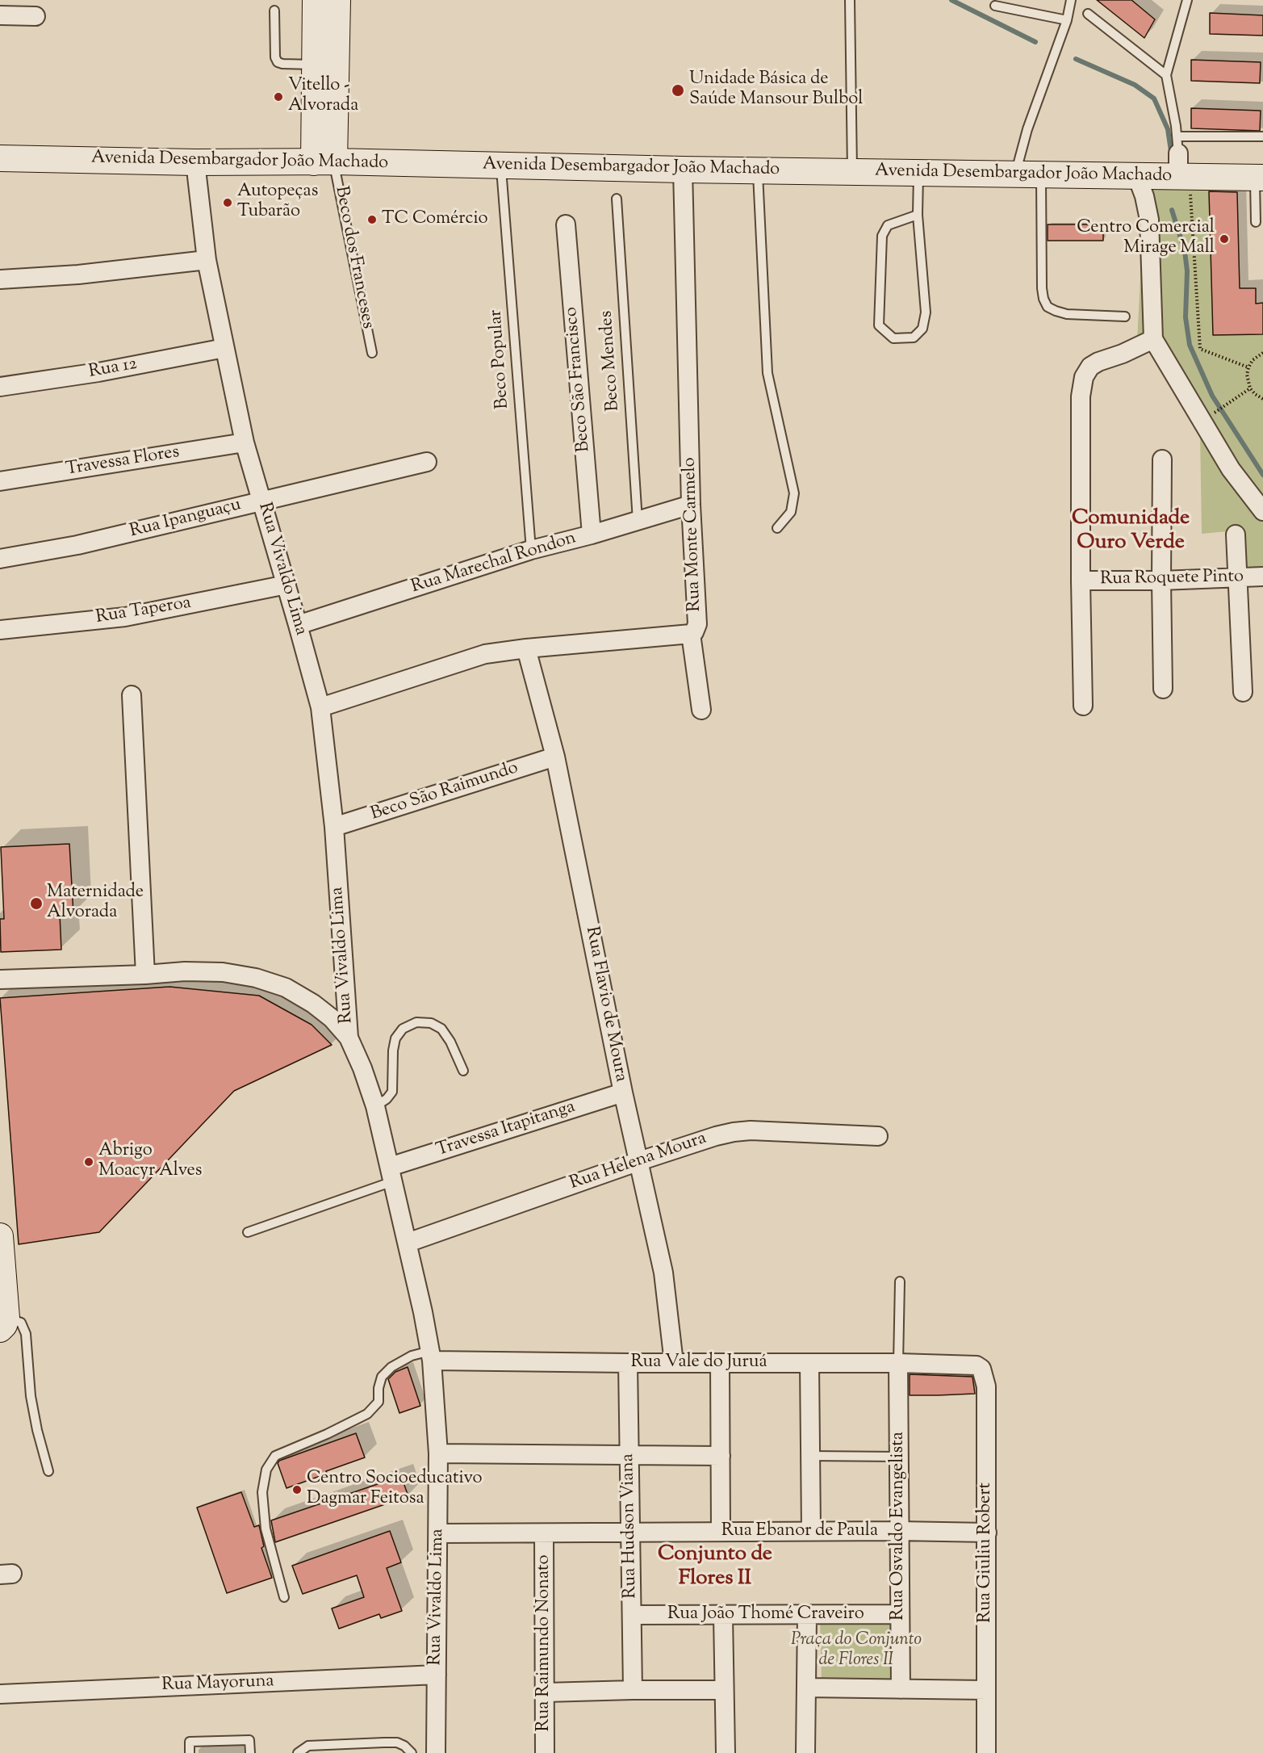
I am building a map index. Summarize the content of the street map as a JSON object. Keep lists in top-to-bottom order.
{
  "streets": {
    "main road": ["Avenida Desembargador João Machado"],
    "street": [
      "Rua 12",
      "Beco São Francisco",
      "Travessa Flores",
      "Rua Ipanguaçu",
      "Rua Monte Carmelo",
      "Rua Marechal Rondon",
      "Rua Vivaldo Lima",
      "Rua Roquete Pinto",
      "Rua Taperoa",
      "Beco São Raimundo",
      "Rua Flavio de Moura",
      "Travessa Itapitanga",
      "Rua Helena Moura",
      "Rua Vale do Juruá",
      "Rua Hudson Viana",
      "Rua Osvaldo Evangelista",
      "Rua Ebanor de Paula",
      "Rua Giuliu Robert",
      "Rua João Thomé Craveiro",
      "Rua Raimundo Nonato",
      "Rua Mayoruna"
    ],
    "lane": ["Beco dos Franceses", "Beco Popular", "Beco Mendes"]
  },
  "crossings": [
    ["Avenida Desembargador João Machado", "Beco dos Franceses"],
    ["Avenida Desembargador João Machado", "Beco Popular"],
    ["Avenida Desembargador João Machado", "Rua Monte Carmelo"],
    ["Avenida Desembargador João Machado", "Rua Vivaldo Lima"],
    ["Beco Popular", "Rua Marechal Rondon"],
    ["Beco Mendes", "Rua Marechal Rondon"],
    ["Rua 12", "Rua Vivaldo Lima"],
    ["Beco São Francisco", "Rua Marechal Rondon"],
    ["Travessa Flores", "Rua Vivaldo Lima"],
    ["Rua Ipanguaçu", "Rua Vivaldo Lima"],
    ["Rua Monte Carmelo", "Rua Marechal Rondon"],
    ["Rua Monte Carmelo", "Rua Vivaldo Lima"],
    ["Rua Monte Carmelo", "Rua Flavio de Moura"],
    ["Rua Marechal Rondon", "Rua Vivaldo Lima"],
    ["Rua Vivaldo Lima", "Rua Taperoa"],
    ["Rua Vivaldo Lima", "Beco São Raimundo"],
    ["Rua Vivaldo Lima", "Travessa Itapitanga"],
    ["Rua Vivaldo Lima", "Rua Helena Moura"],
    ["Rua Vivaldo Lima", "Rua Vale do Juruá"],
    ["Rua Vivaldo Lima", "Rua Ebanor de Paula"],
    ["Rua Vivaldo Lima", "Rua Mayoruna"],
    ["Beco São Raimundo", "Rua Flavio de Moura"],
    ["Rua Flavio de Moura", "Travessa Itapitanga"],
    ["Rua Flavio de Moura", "Rua Helena Moura"],
    ["Rua Flavio de Moura", "Rua Vale do Juruá"],
    ["Rua Vale do Juruá", "Rua Hudson Viana"],
    ["Rua Vale do Juruá", "Rua Osvaldo Evangelista"],
    ["Rua Vale do Juruá", "Rua Giuliu Robert"],
    ["Rua Hudson Viana", "Rua Ebanor de Paula"],
    ["Rua Hudson Viana", "Rua João Thomé Craveiro"],
    ["Rua Osvaldo Evangelista", "Rua Ebanor de Paula"],
    ["Rua Osvaldo Evangelista", "Rua João Thomé Craveiro"],
    ["Rua Ebanor de Paula", "Rua Giuliu Robert"],
    ["Rua Ebanor de Paula", "Rua Raimundo Nonato"]
  ],
  "districts": ["Comunidade Ouro Verde", "Conjunto de Flores II"],
  "parks": ["Praça do Conjunto de Flores II"],
  "places": [
    "Unidade Básica de Saúde Mansour Bulbol",
    "Vitello - Alvorada",
    "Autopeças Tubarão",
    "TC Comércio",
    "Centro Comercial Mirage Mall",
    "Maternidade Alvorada",
    "Abrigo Moacyr Alves",
    "Centro Socioeducativo Dagmar Feitosa"
  ]
}
